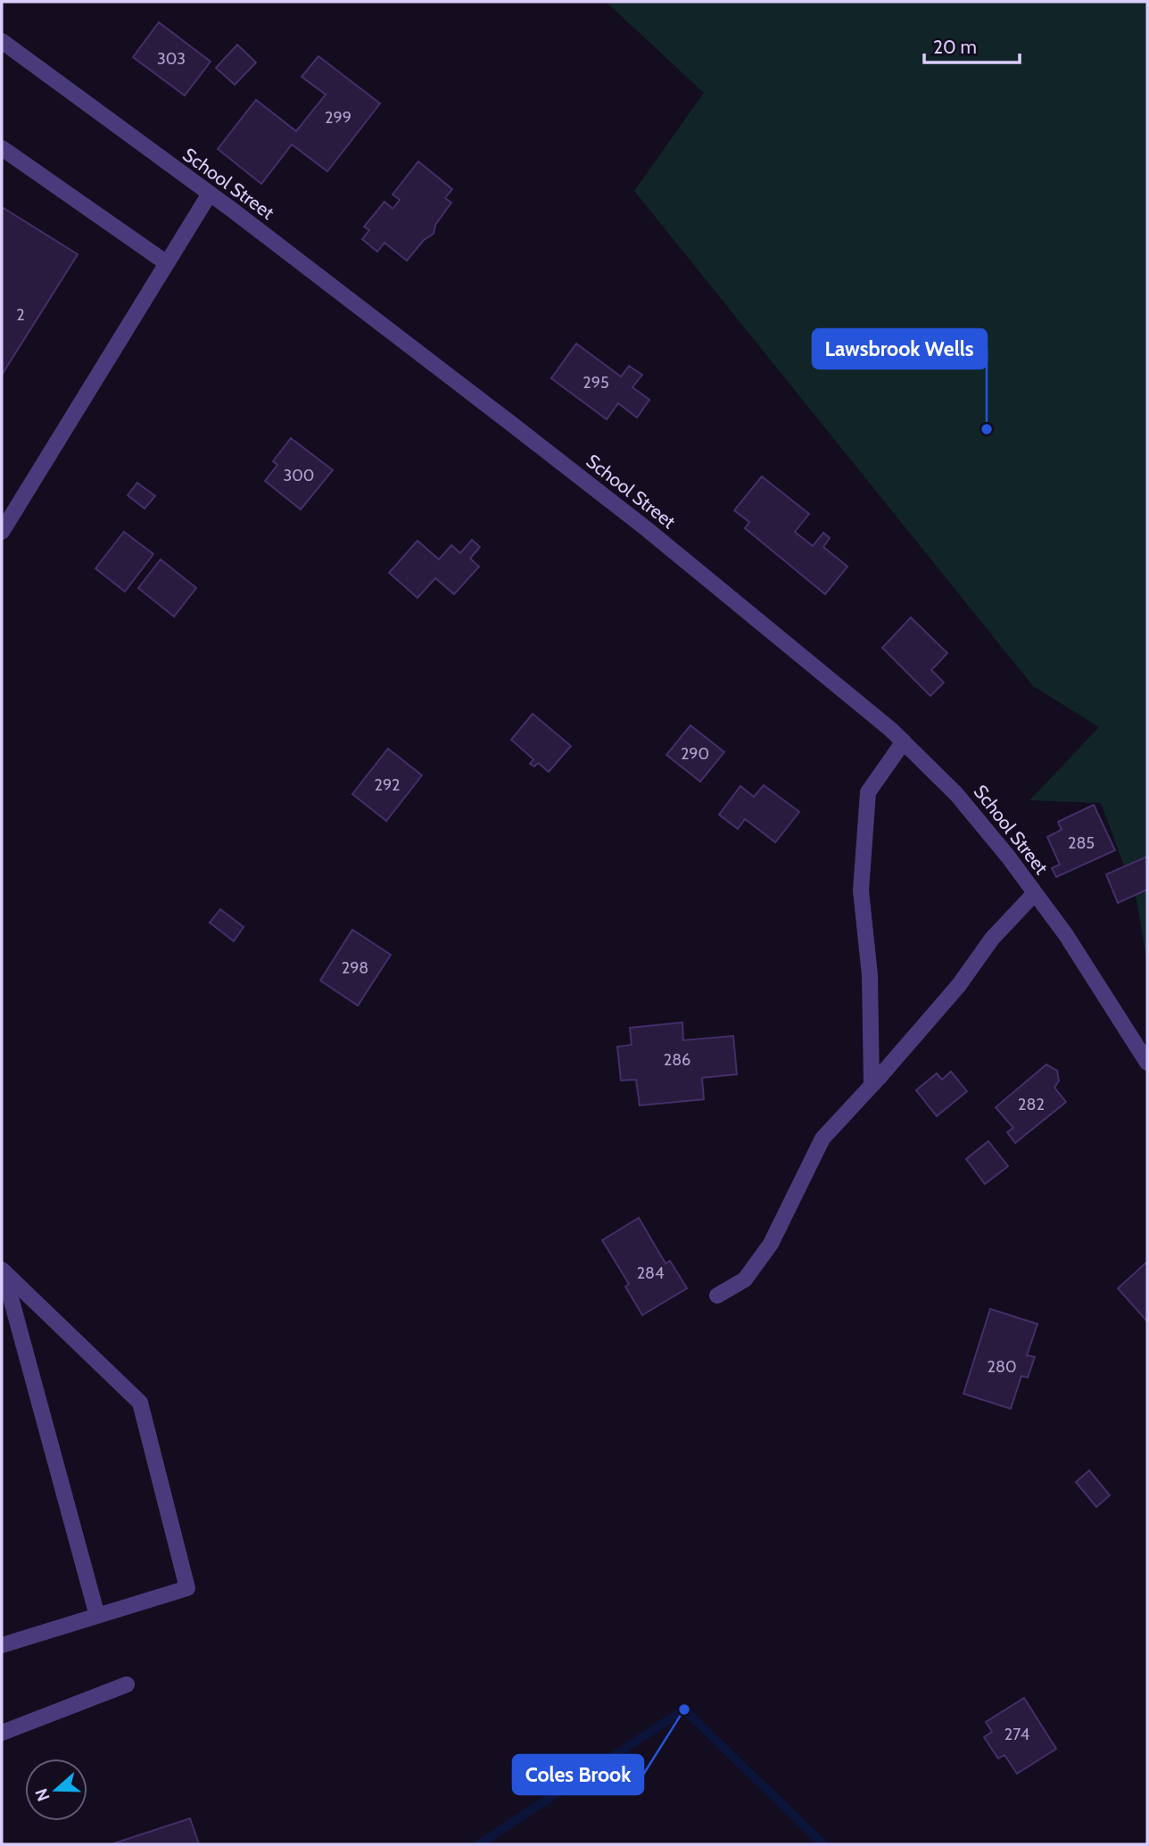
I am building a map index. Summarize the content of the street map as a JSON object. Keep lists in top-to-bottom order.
{
  "streets": {
    "street": ["School Street"]
  },
  "places": ["Lawsbrook Wells", "Coles Brook"],
  "house_numbers": [
    "303",
    "299",
    "2",
    "295",
    "300",
    "290",
    "292",
    "285",
    "298",
    "286",
    "282",
    "284",
    "280",
    "274"
  ],
  "scale_bar": "20 m",
  "north": "left"
}
